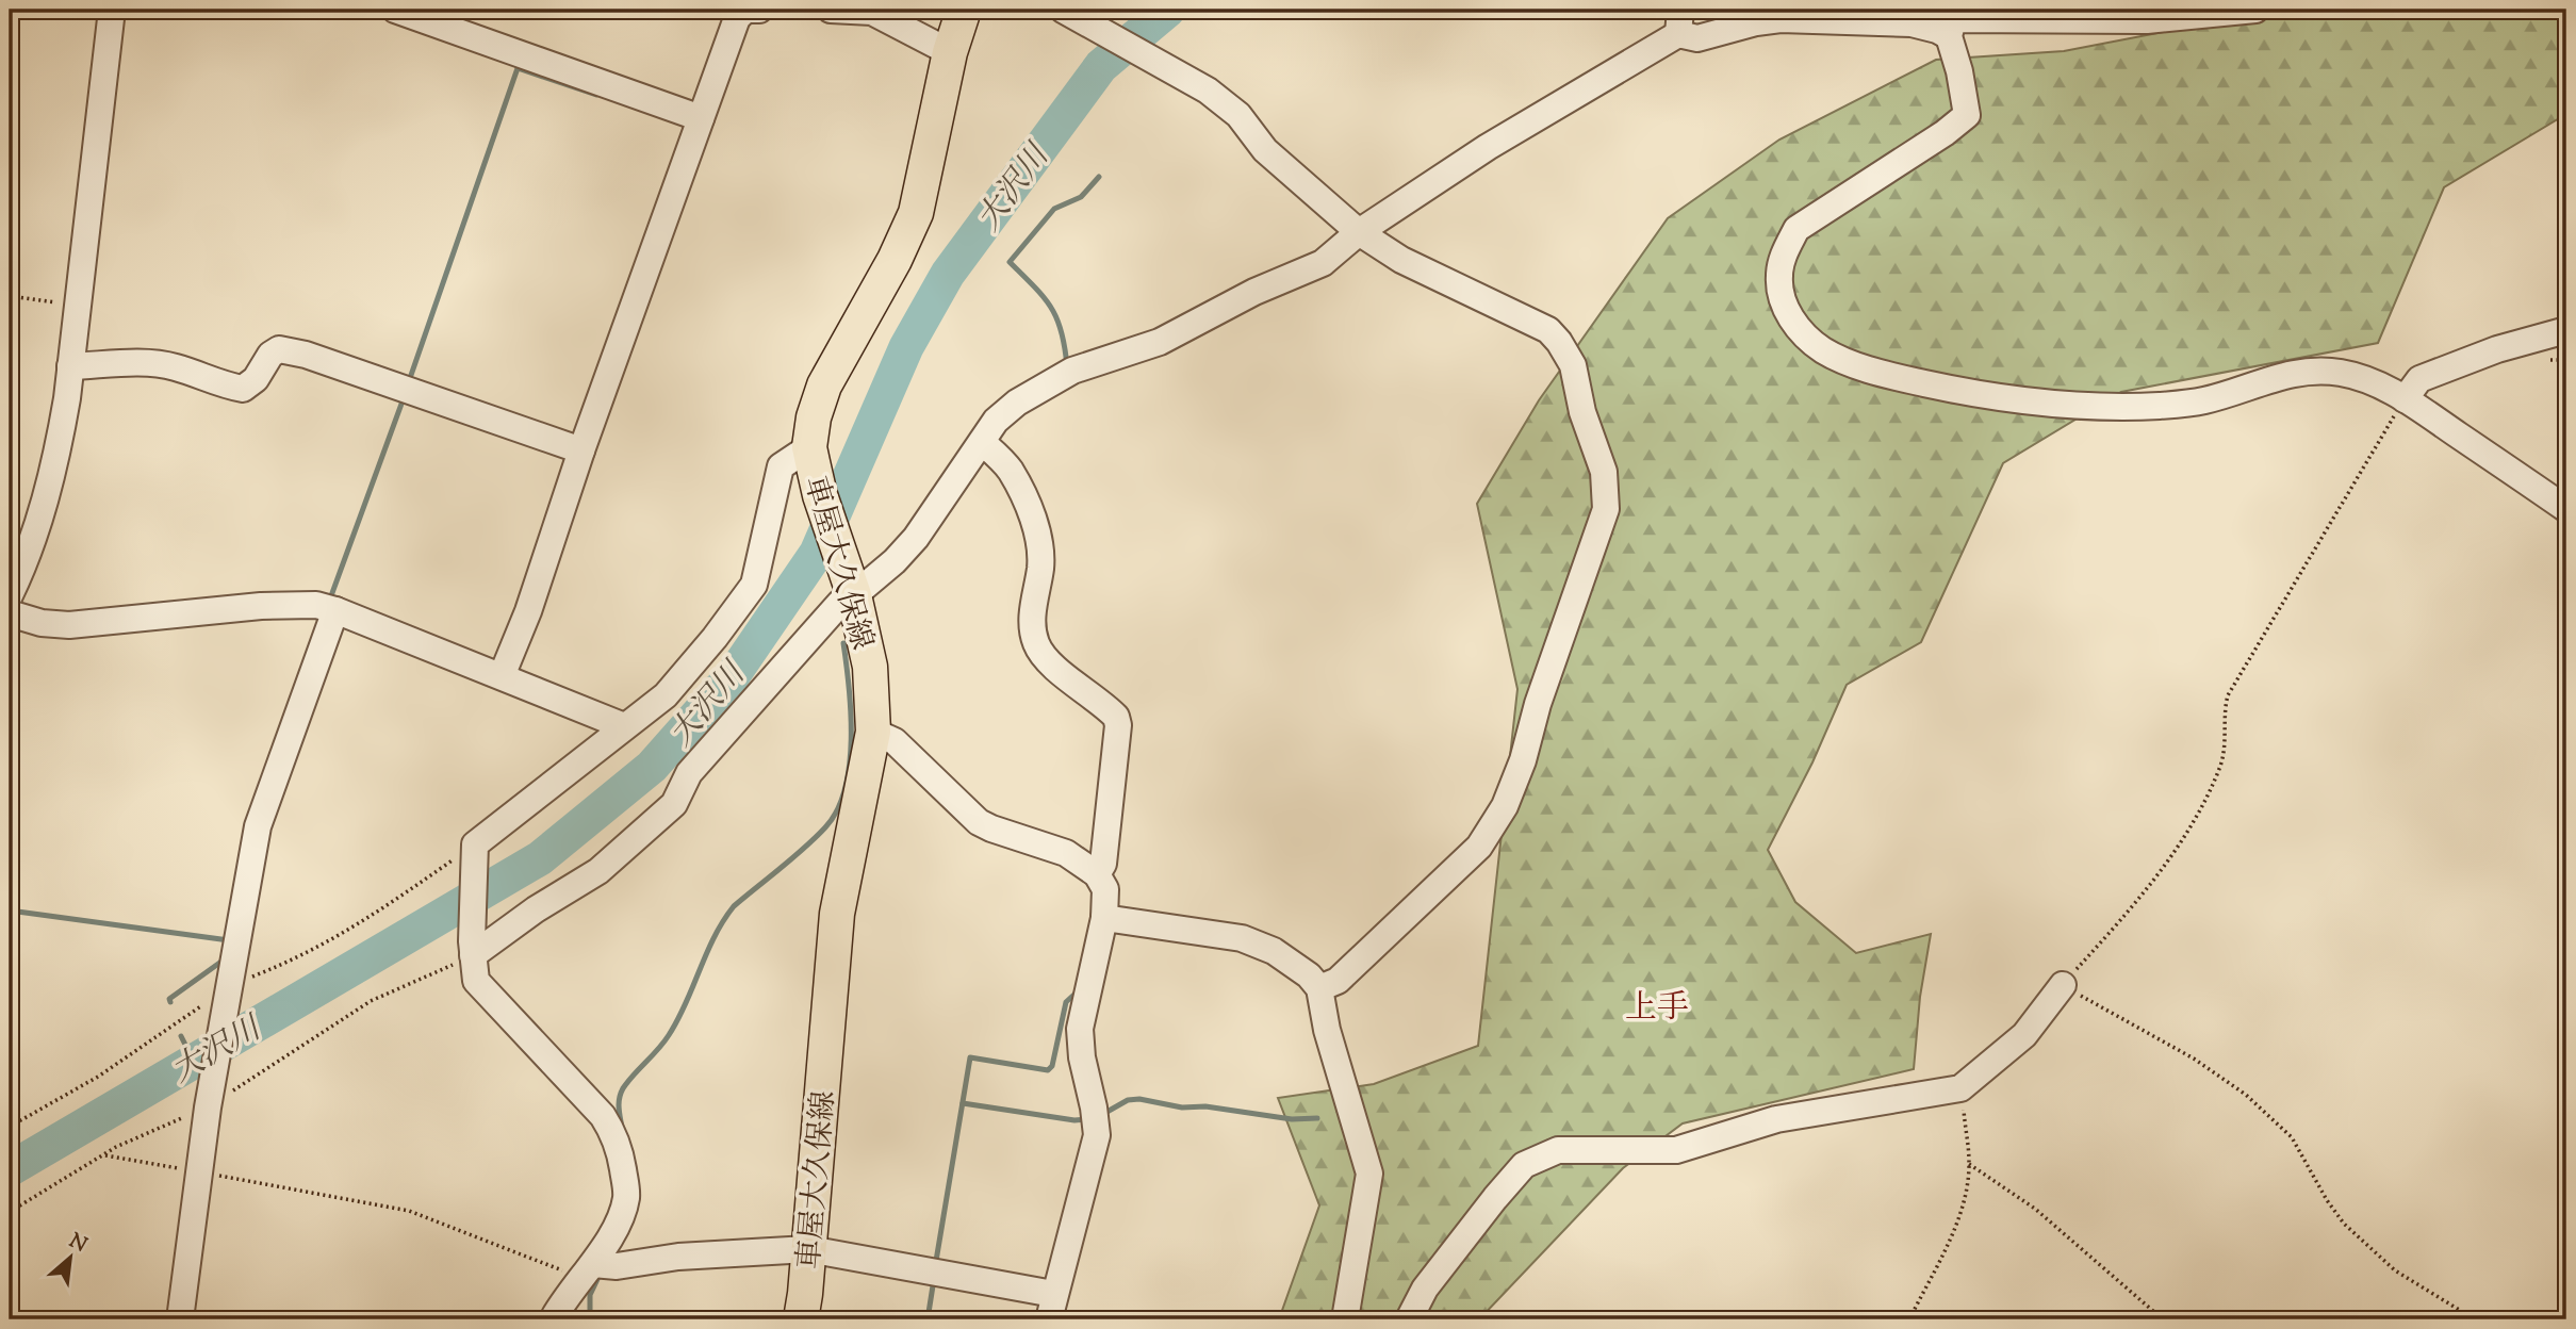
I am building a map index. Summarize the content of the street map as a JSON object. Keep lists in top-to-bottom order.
{
  "streets": {
    "main road": ["車屋大久保線"]
  },
  "districts": ["上手"],
  "water": ["大沢川"],
  "north": "top right"
}
